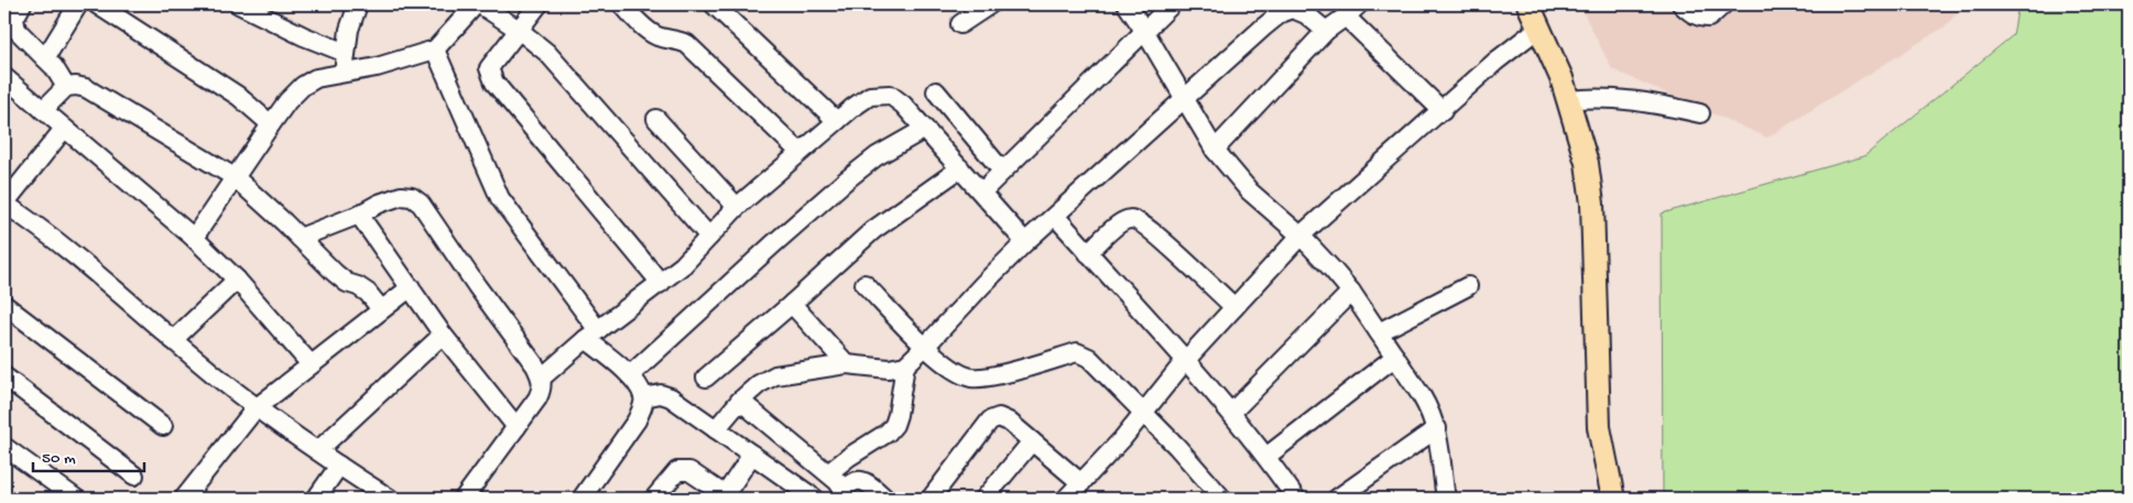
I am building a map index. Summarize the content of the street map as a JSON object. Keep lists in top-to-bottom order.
{
  "scale_bar": "50 m"
}
